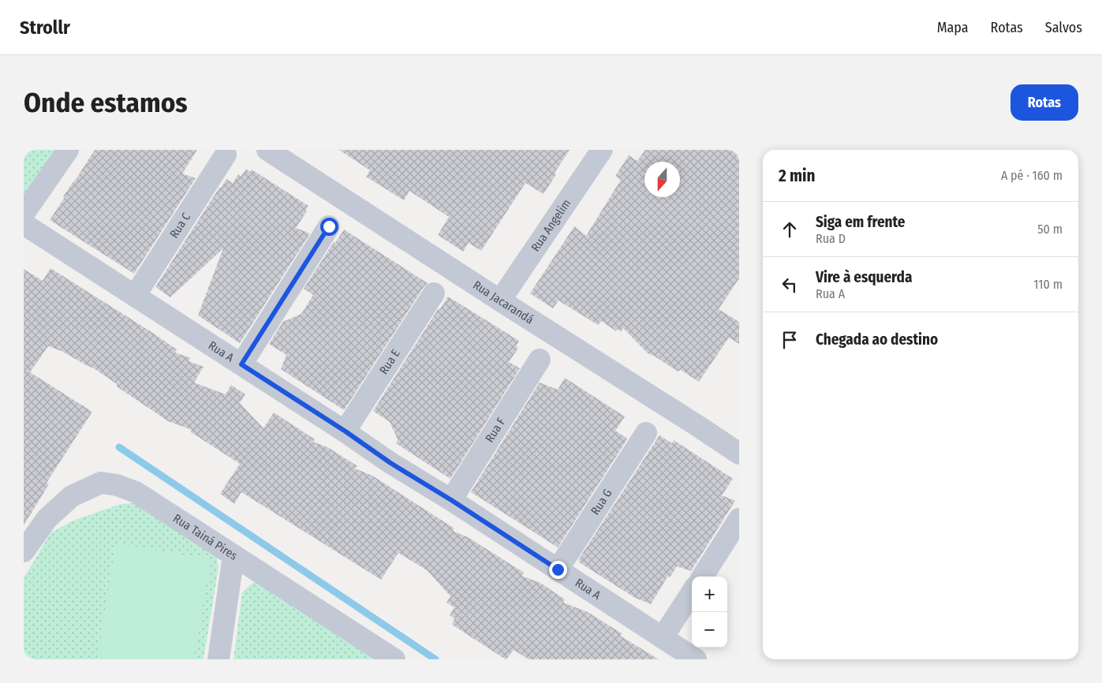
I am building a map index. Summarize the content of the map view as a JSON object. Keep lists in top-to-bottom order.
{
  "streets": {
    "street": [
      "Rua C",
      "Rua Angelim",
      "Rua Jacarandá",
      "Rua A",
      "Rua E",
      "Rua F",
      "Rua G",
      "Rua Tainá Pires"
    ]
  },
  "crossings": [
    ["Rua C", "Rua A"],
    ["Rua Angelim", "Rua Jacarandá"],
    ["Rua A", "Rua E"],
    ["Rua A", "Rua F"],
    ["Rua A", "Rua G"]
  ],
  "north": "bottom",
  "page": {
    "header": "Strollr",
    "nav": ["Mapa", "Rotas", "Salvos"],
    "buttons": "Rotas",
    "title": "Onde estamos",
    "heading": ["2 min", "A pé · 160 m"],
    "list": [
      ["Siga em frente", "Rua D", "50 m"],
      ["Vire à esquerda", "Rua A", "110 m"],
      "Chegada ao destino"
    ],
    "map_buttons": ["+", "−"]
  }
}
